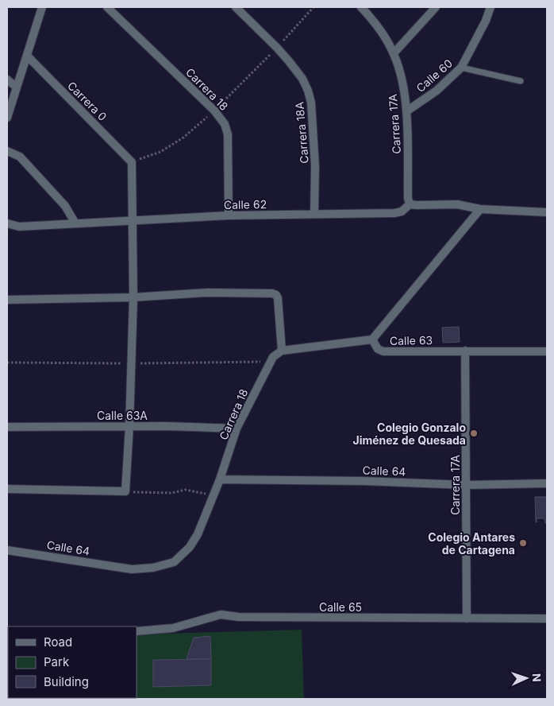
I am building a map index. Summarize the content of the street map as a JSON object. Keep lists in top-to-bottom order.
{
  "streets": {
    "street": [
      "Calle 60",
      "Carrera 18",
      "Carrera 0",
      "Carrera 17A",
      "Carrera 18A",
      "Calle 62",
      "Calle 63",
      "Calle 63A",
      "Calle 64",
      "Calle 65"
    ]
  },
  "crossings": [
    ["Calle 60", "Carrera 17A"],
    ["Carrera 18", "Calle 62"],
    ["Carrera 18", "Calle 63A"],
    ["Carrera 18", "Calle 64"],
    ["Carrera 17A", "Calle 62"],
    ["Carrera 17A", "Calle 63"],
    ["Carrera 17A", "Calle 64"],
    ["Carrera 17A", "Calle 65"],
    ["Carrera 18A", "Calle 62"]
  ],
  "places": ["Colegio Gonzalo Jiménez de Quesada", "Colegio Antares de Cartagena"],
  "legend": ["Road", "Park", "Building"],
  "north": "right"
}
